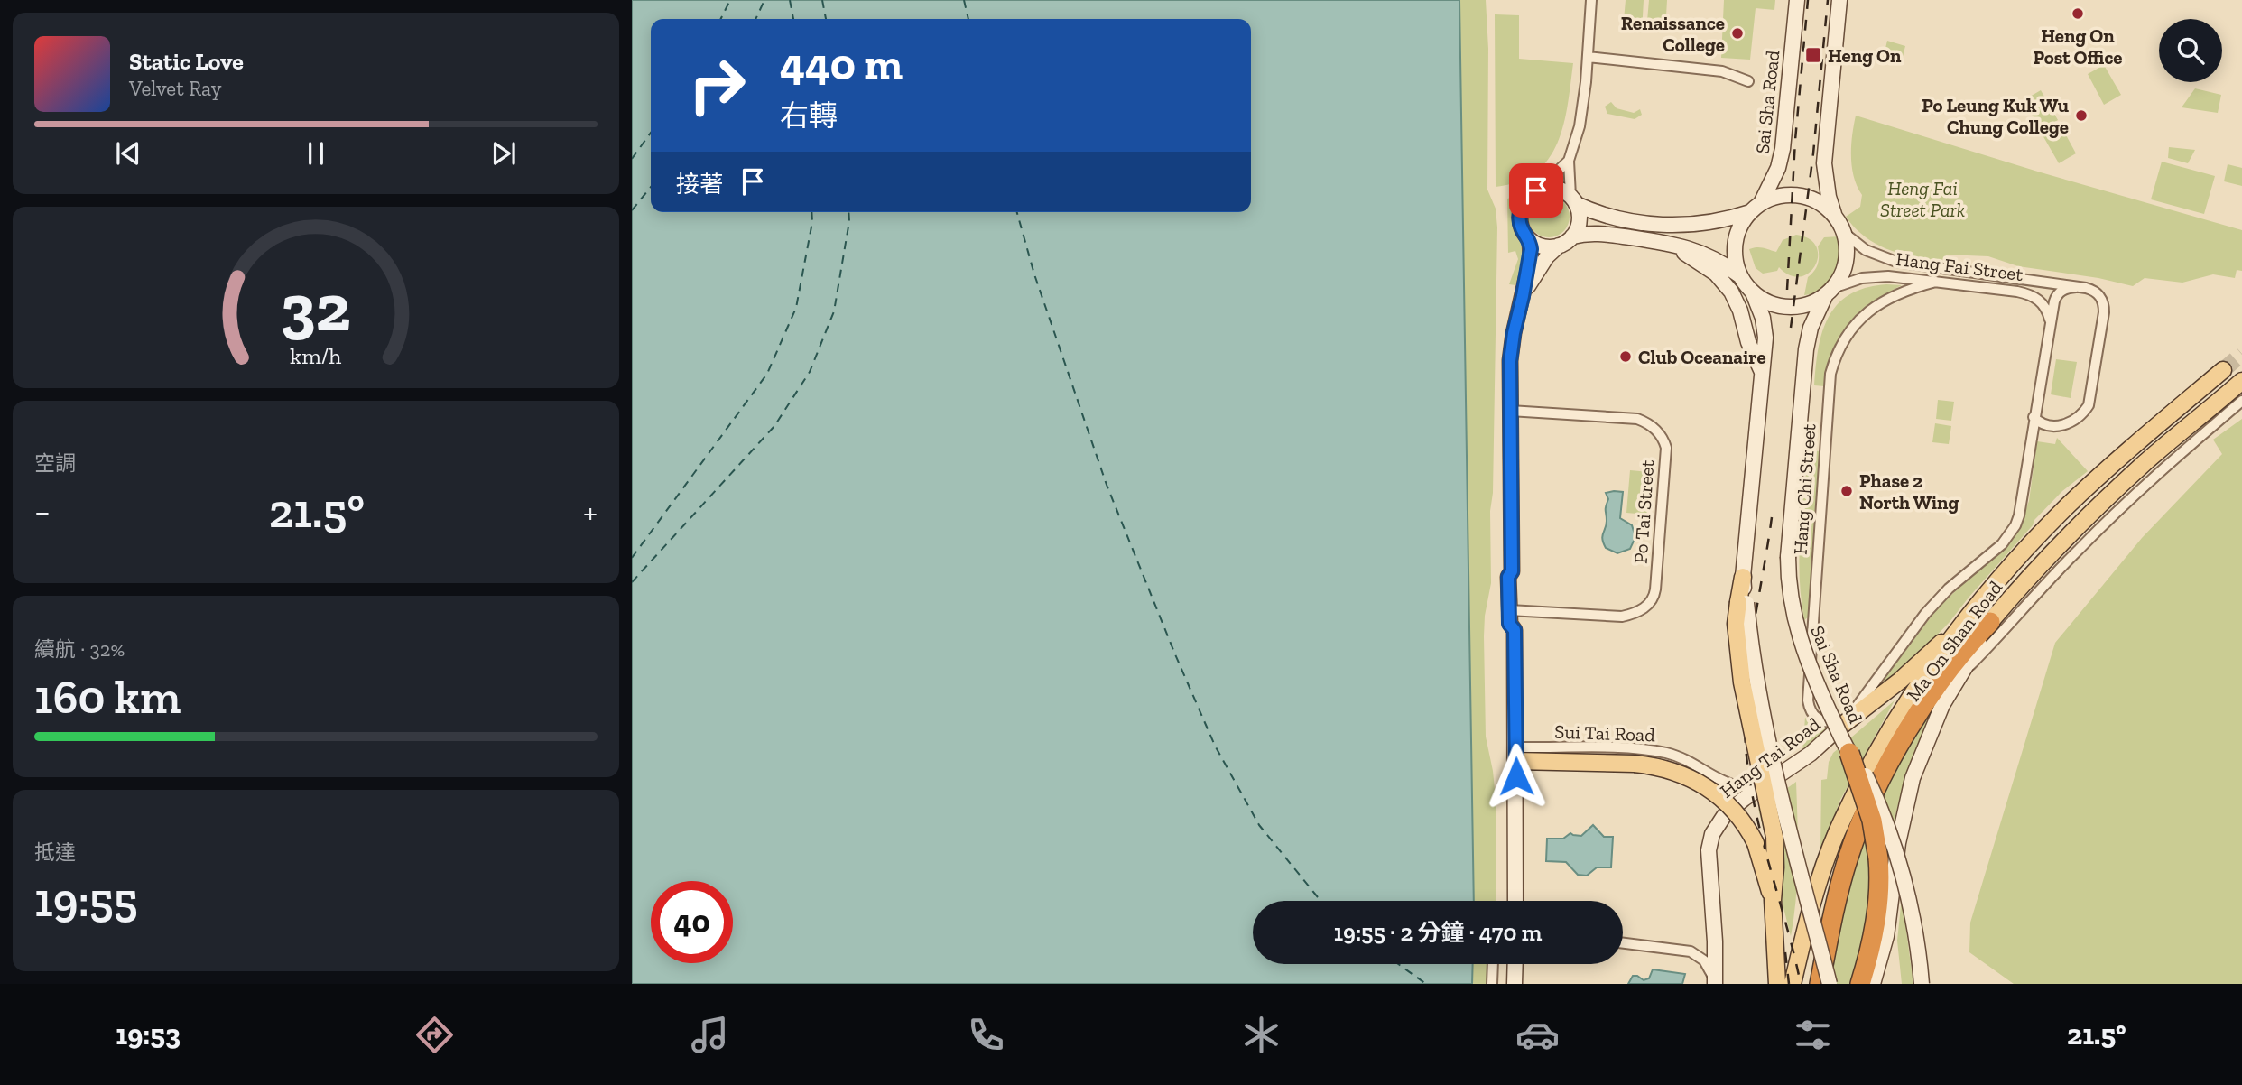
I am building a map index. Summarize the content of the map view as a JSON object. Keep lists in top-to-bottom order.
{
  "streets": {
    "highway": ["Ma On Shan Road"],
    "main road": ["Sai Sha Road", "Hang Tai Road"],
    "street": [
      "Hang Fai Street",
      "Hang Chi Street",
      "Po Tai Street",
      "Sui Tai Road"
    ]
  },
  "crossings": [
    ["Sai Sha Road", "Hang Fai Street"],
    ["Hang Fai Street", "Hang Chi Street"],
    ["Hang Fai Street", "Hang Tai Road"],
    ["Hang Chi Street", "Hang Tai Road"],
    ["Sui Tai Road", "Hang Tai Road"]
  ],
  "parks": ["Heng Fai Street Park"],
  "places": {
    "other": [
      "Heng On Post Office",
      "Renaissance College",
      "Po Leung Kuk Wu Chung College",
      "Club Oceanaire",
      "Phase 2 North Wing"
    ],
    "transit": ["Heng On"]
  },
  "page": {
    "turn": ["440 m", "右轉"],
    "song": ["Static Love", "Velvet Ray"],
    "then": "接著",
    "tile": [
      "空調",
      ["續航 · 32%", "160 km"],
      ["抵達", "19:55"]
    ],
    "heat": ["−", "21.5°", "+"],
    "limit": "40",
    "trip": "19:55 · 2 分鐘 · 470 m",
    "tabs": ["19:53", "21.5°"],
    "gauge": ["32", "km/h"]
  }
}
